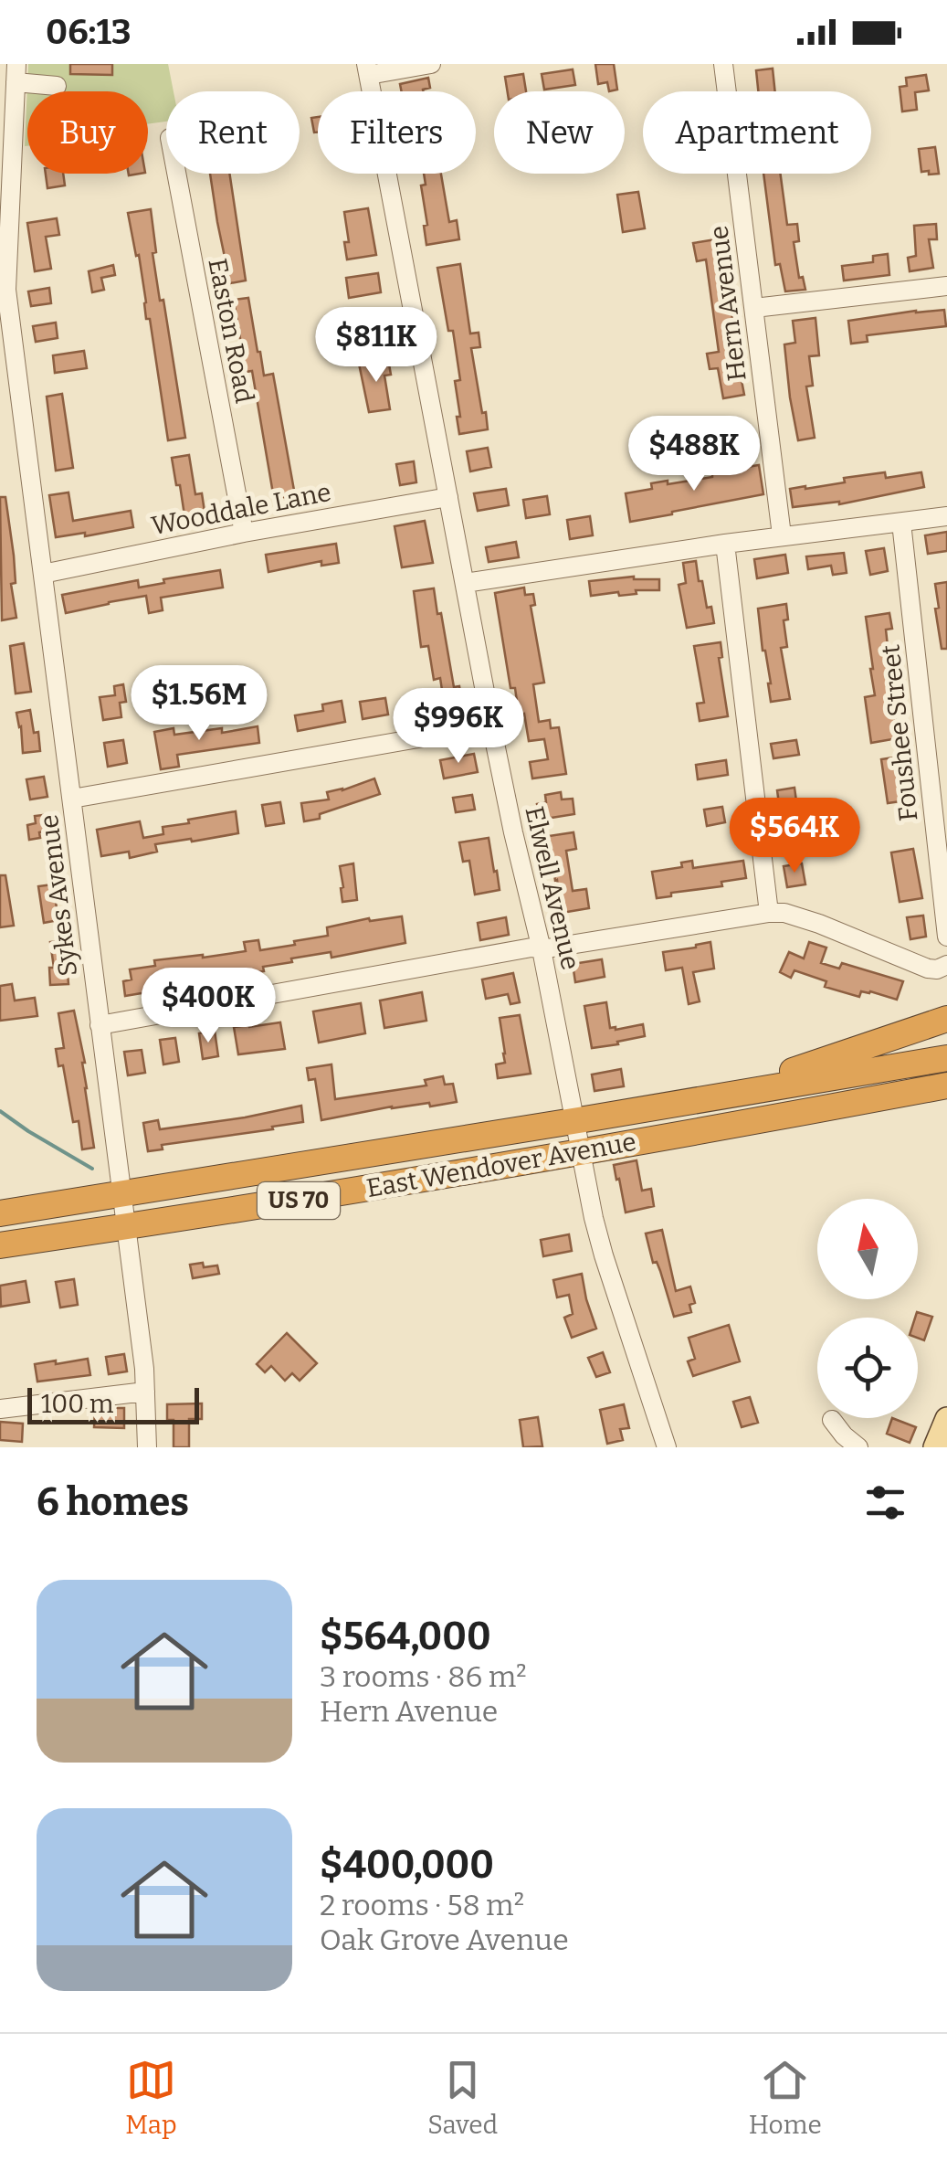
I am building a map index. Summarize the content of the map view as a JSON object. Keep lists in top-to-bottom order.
{
  "streets": {
    "highway": ["East Wendover Avenue", "US 70"],
    "street": [
      "Hern Avenue",
      "Easton Road",
      "Wooddale Lane",
      "Foushee Street",
      "Elwell Avenue",
      "Sykes Avenue"
    ]
  },
  "crossings": [
    ["Easton Road", "Wooddale Lane"],
    ["Wooddale Lane", "Elwell Avenue"],
    ["Wooddale Lane", "Sykes Avenue"],
    ["Elwell Avenue", "East Wendover Avenue"],
    ["Sykes Avenue", "East Wendover Avenue"]
  ],
  "scale_bar": "100 m",
  "north": "top",
  "page": {
    "status": "06:13",
    "chip": [
      "Buy",
      "Rent",
      "Filters",
      "New",
      "Apartment"
    ],
    "price": [
      "$811K",
      "$488K",
      "$1.56M",
      "$996K",
      "$564K",
      "$400K"
    ],
    "scale": "100 m",
    "heading": "6 homes",
    "list": [
      {
        "name": "$564,000",
        "note": "3 rooms · 86 m² · Hern Avenue"
      },
      {
        "name": "$400,000",
        "note": "2 rooms · 58 m² · Oak Grove Avenue"
      }
    ],
    "tabs": ["Map", "Saved", "Home"]
  }
}
